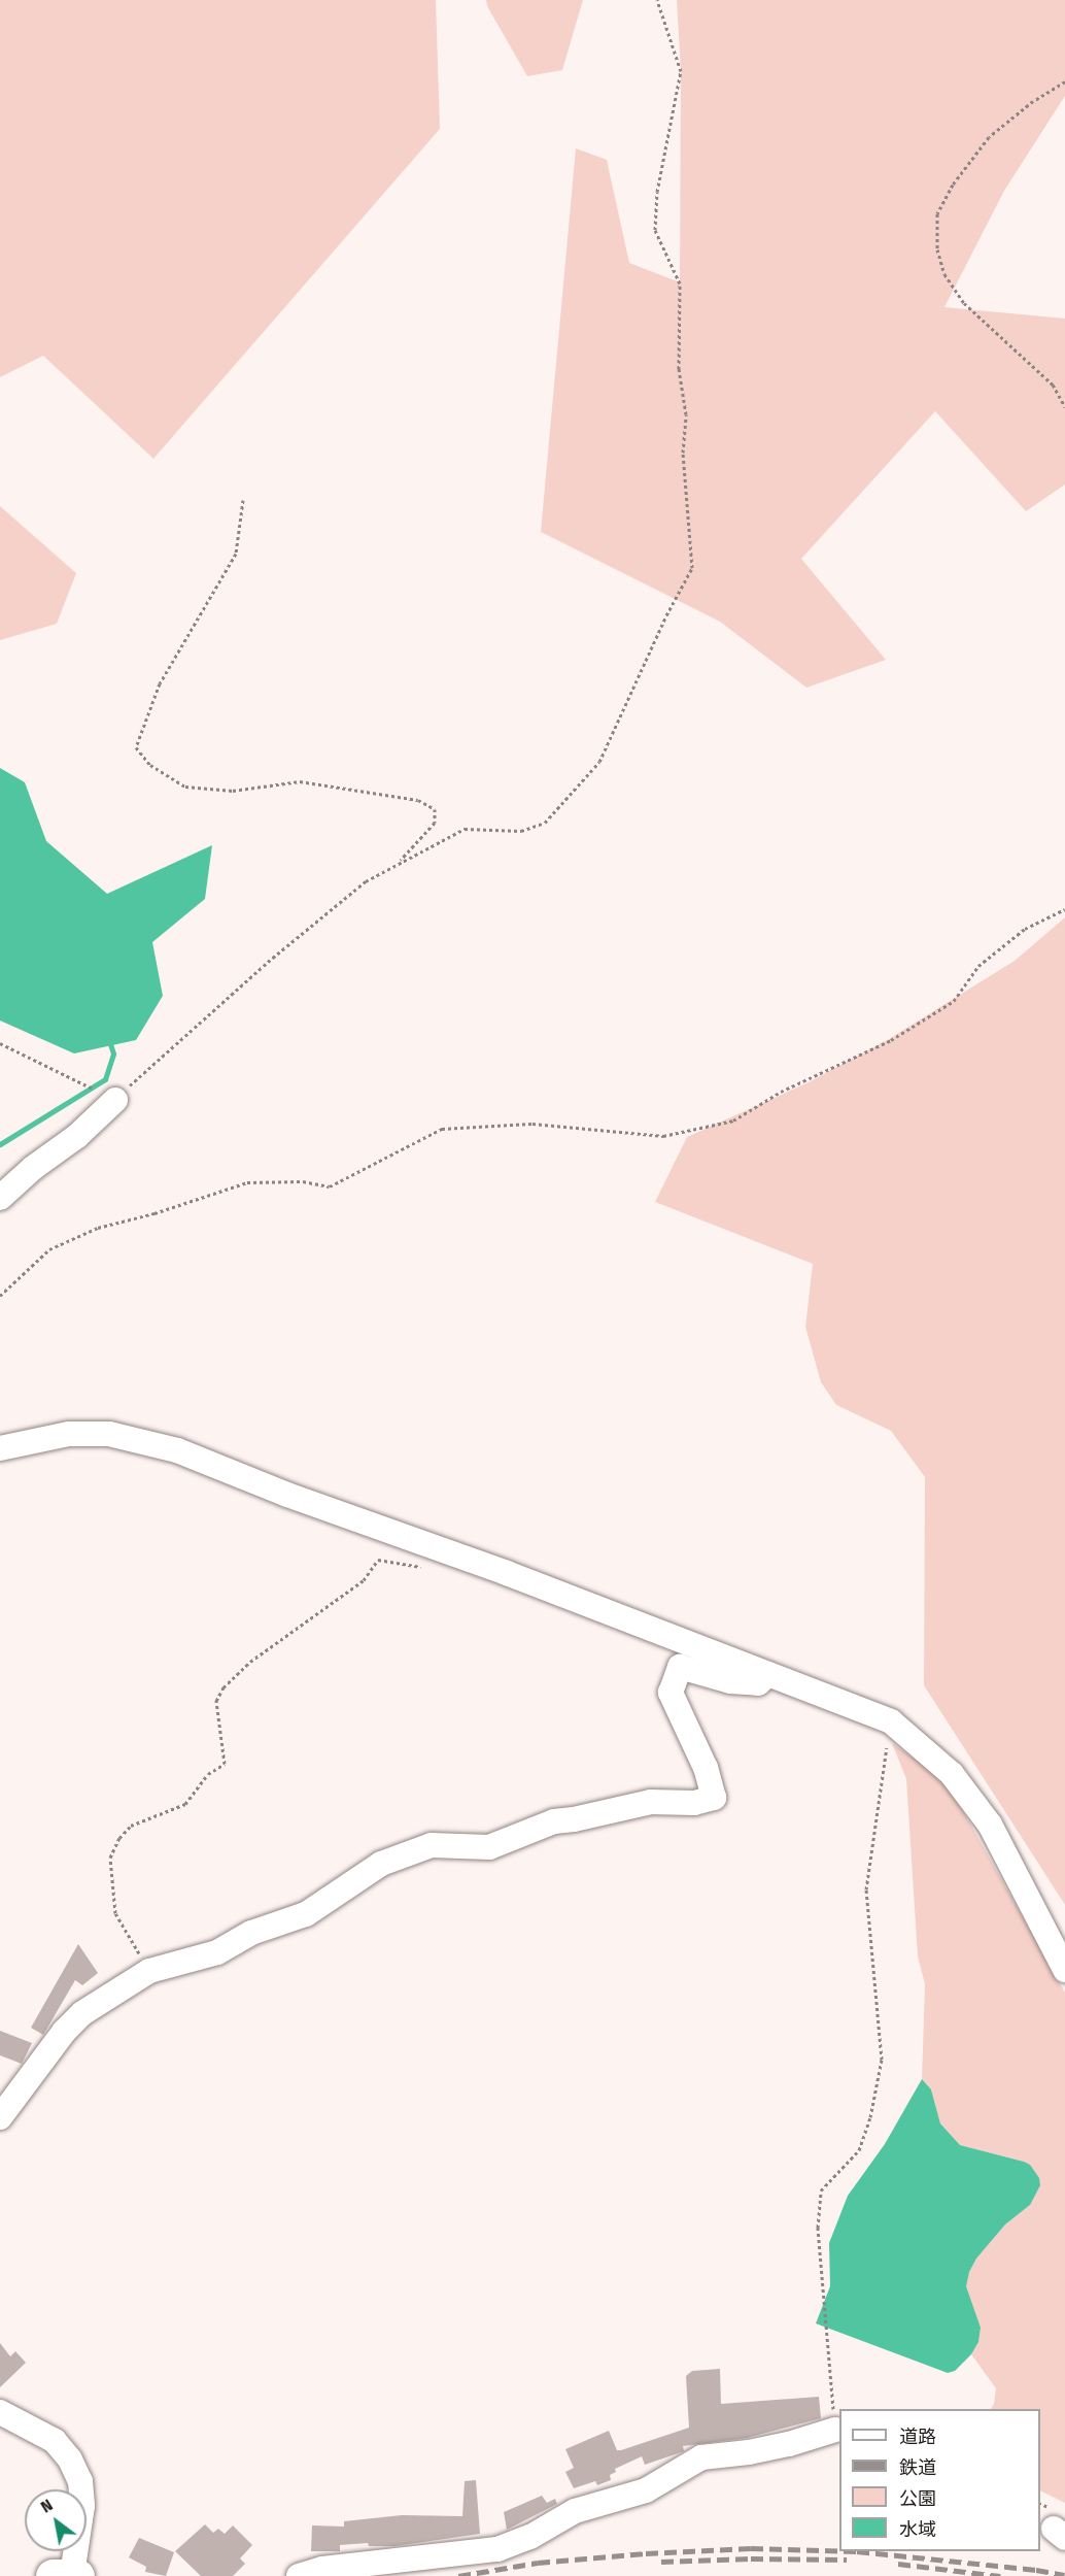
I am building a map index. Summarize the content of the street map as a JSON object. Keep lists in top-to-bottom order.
{
  "legend": [
    "道路",
    "鉄道",
    "公園",
    "水域"
  ],
  "north": "top left"
}
